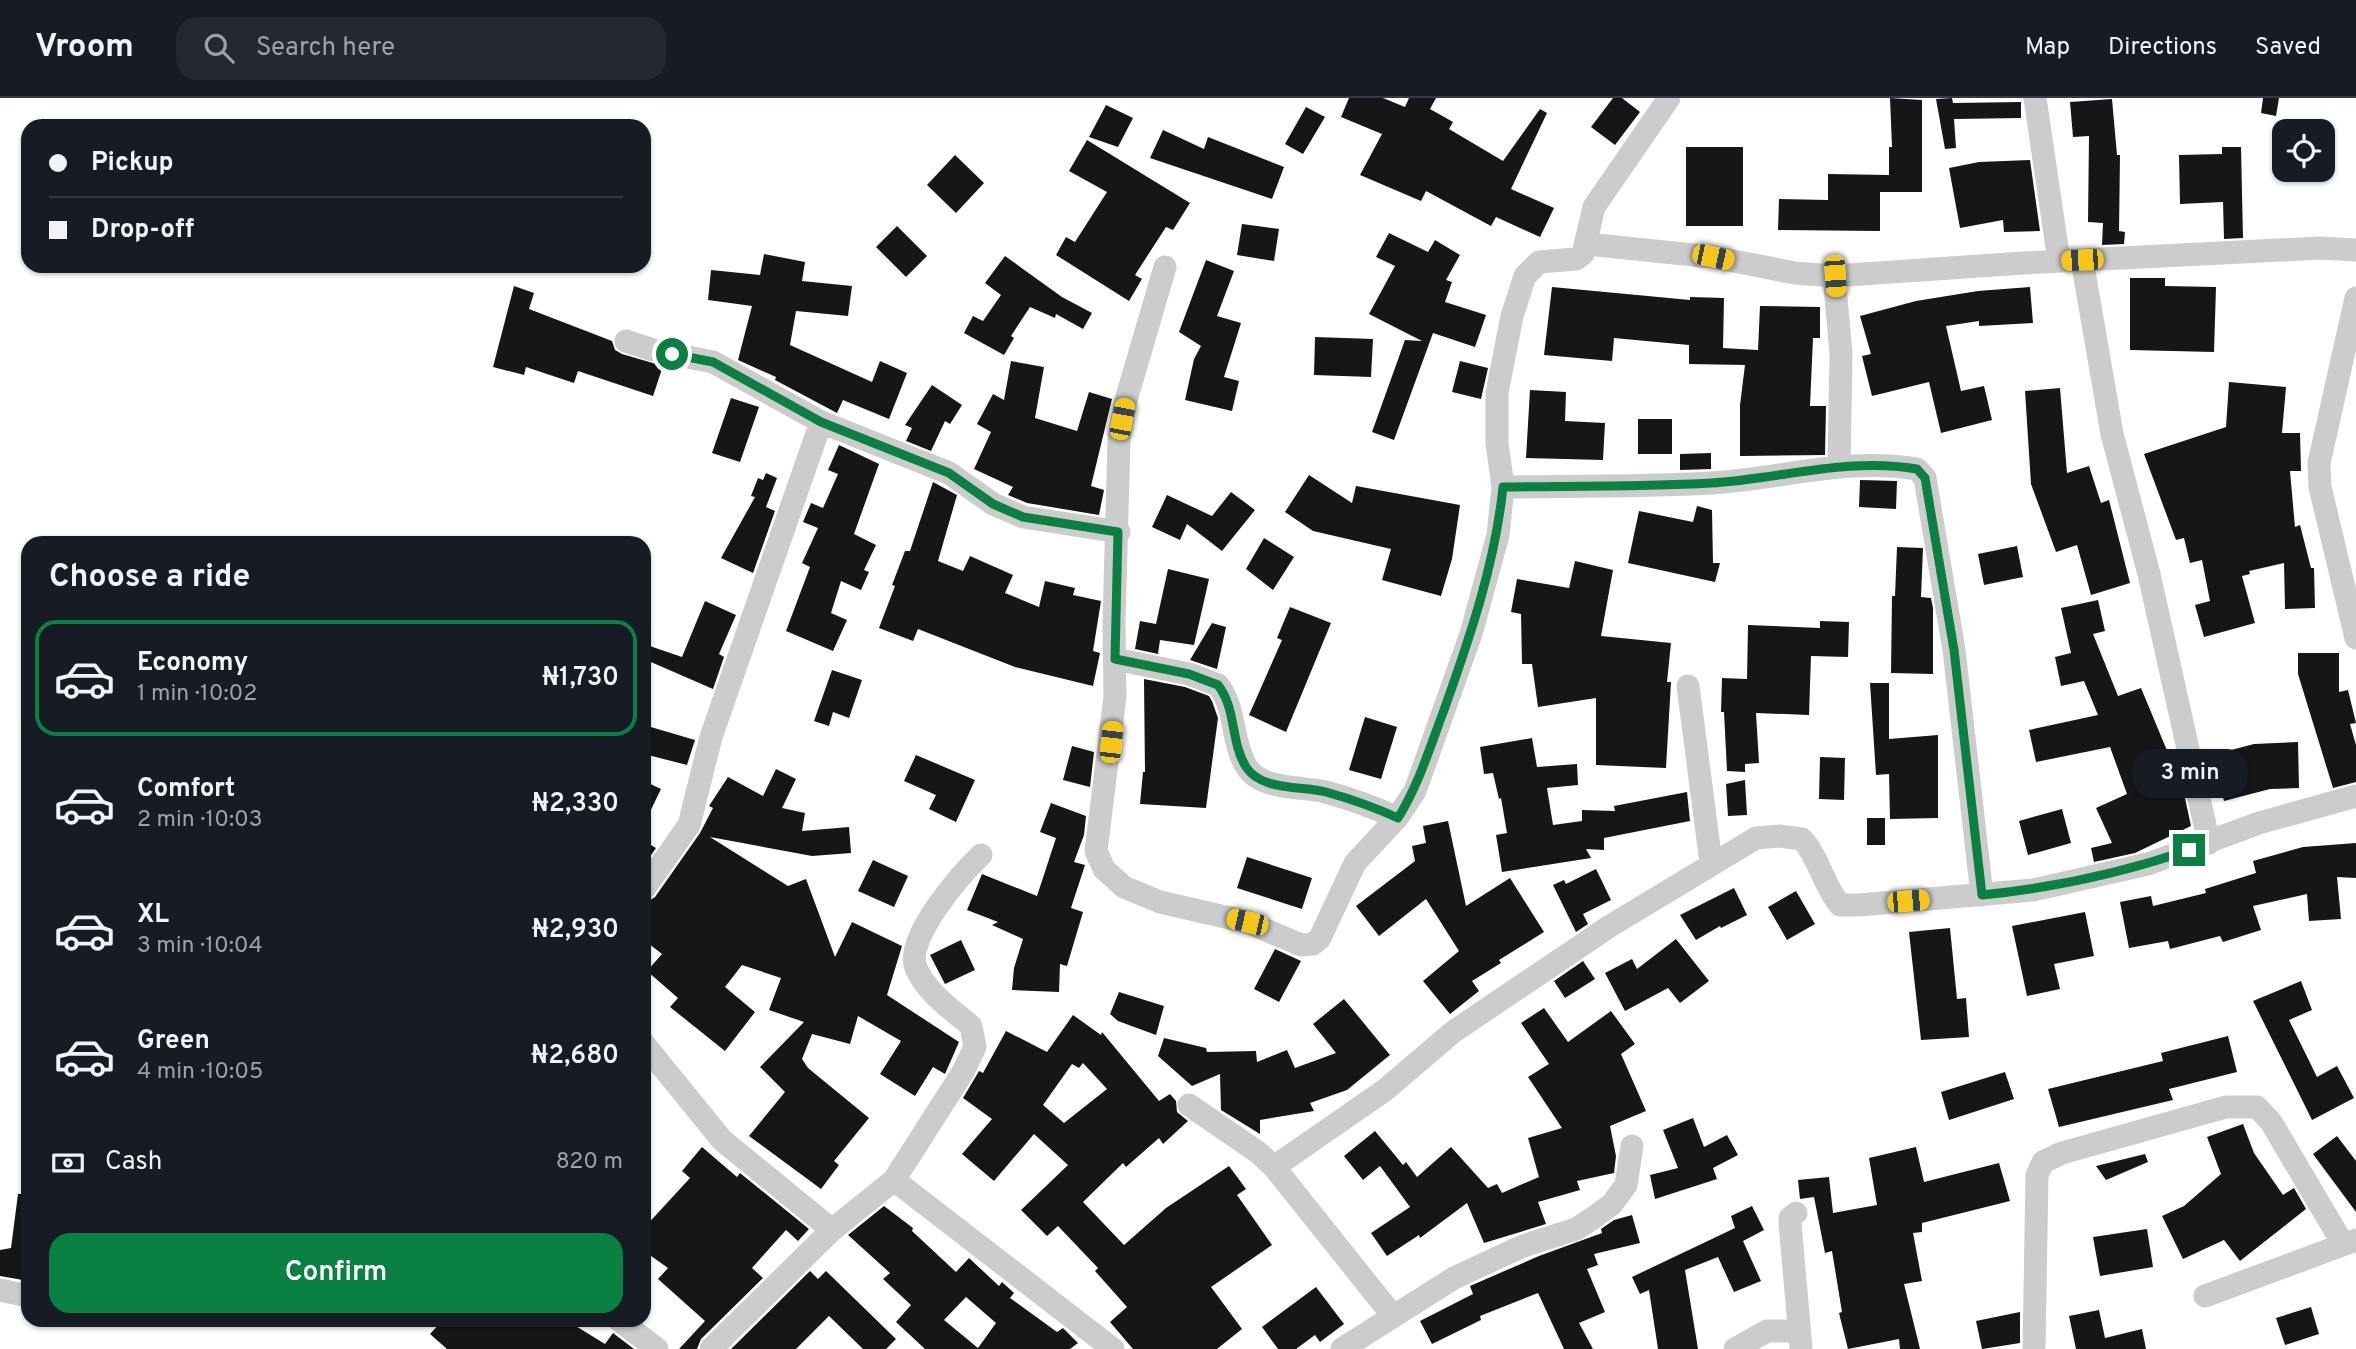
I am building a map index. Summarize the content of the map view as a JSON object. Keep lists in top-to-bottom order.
{
  "page": {
    "header": "Vroom",
    "search": "Search here",
    "nav": ["Map", "Directions", "Saved"],
    "banner": ["Pickup", "Drop-off"],
    "heading": "Choose a ride",
    "list": [
      {
        "name": "Economy",
        "note": "1 min · 10:02",
        "value": "₦1,730"
      },
      {
        "name": "Comfort",
        "note": "2 min · 10:03",
        "value": "₦2,330"
      },
      {
        "name": "XL",
        "note": "3 min · 10:04",
        "value": "₦2,930"
      },
      {
        "name": "Green",
        "note": "4 min · 10:05",
        "value": "₦2,680"
      }
    ],
    "bubble": "3 min",
    "pay": ["Cash", "820 m"],
    "buttons": "Confirm"
  }
}
